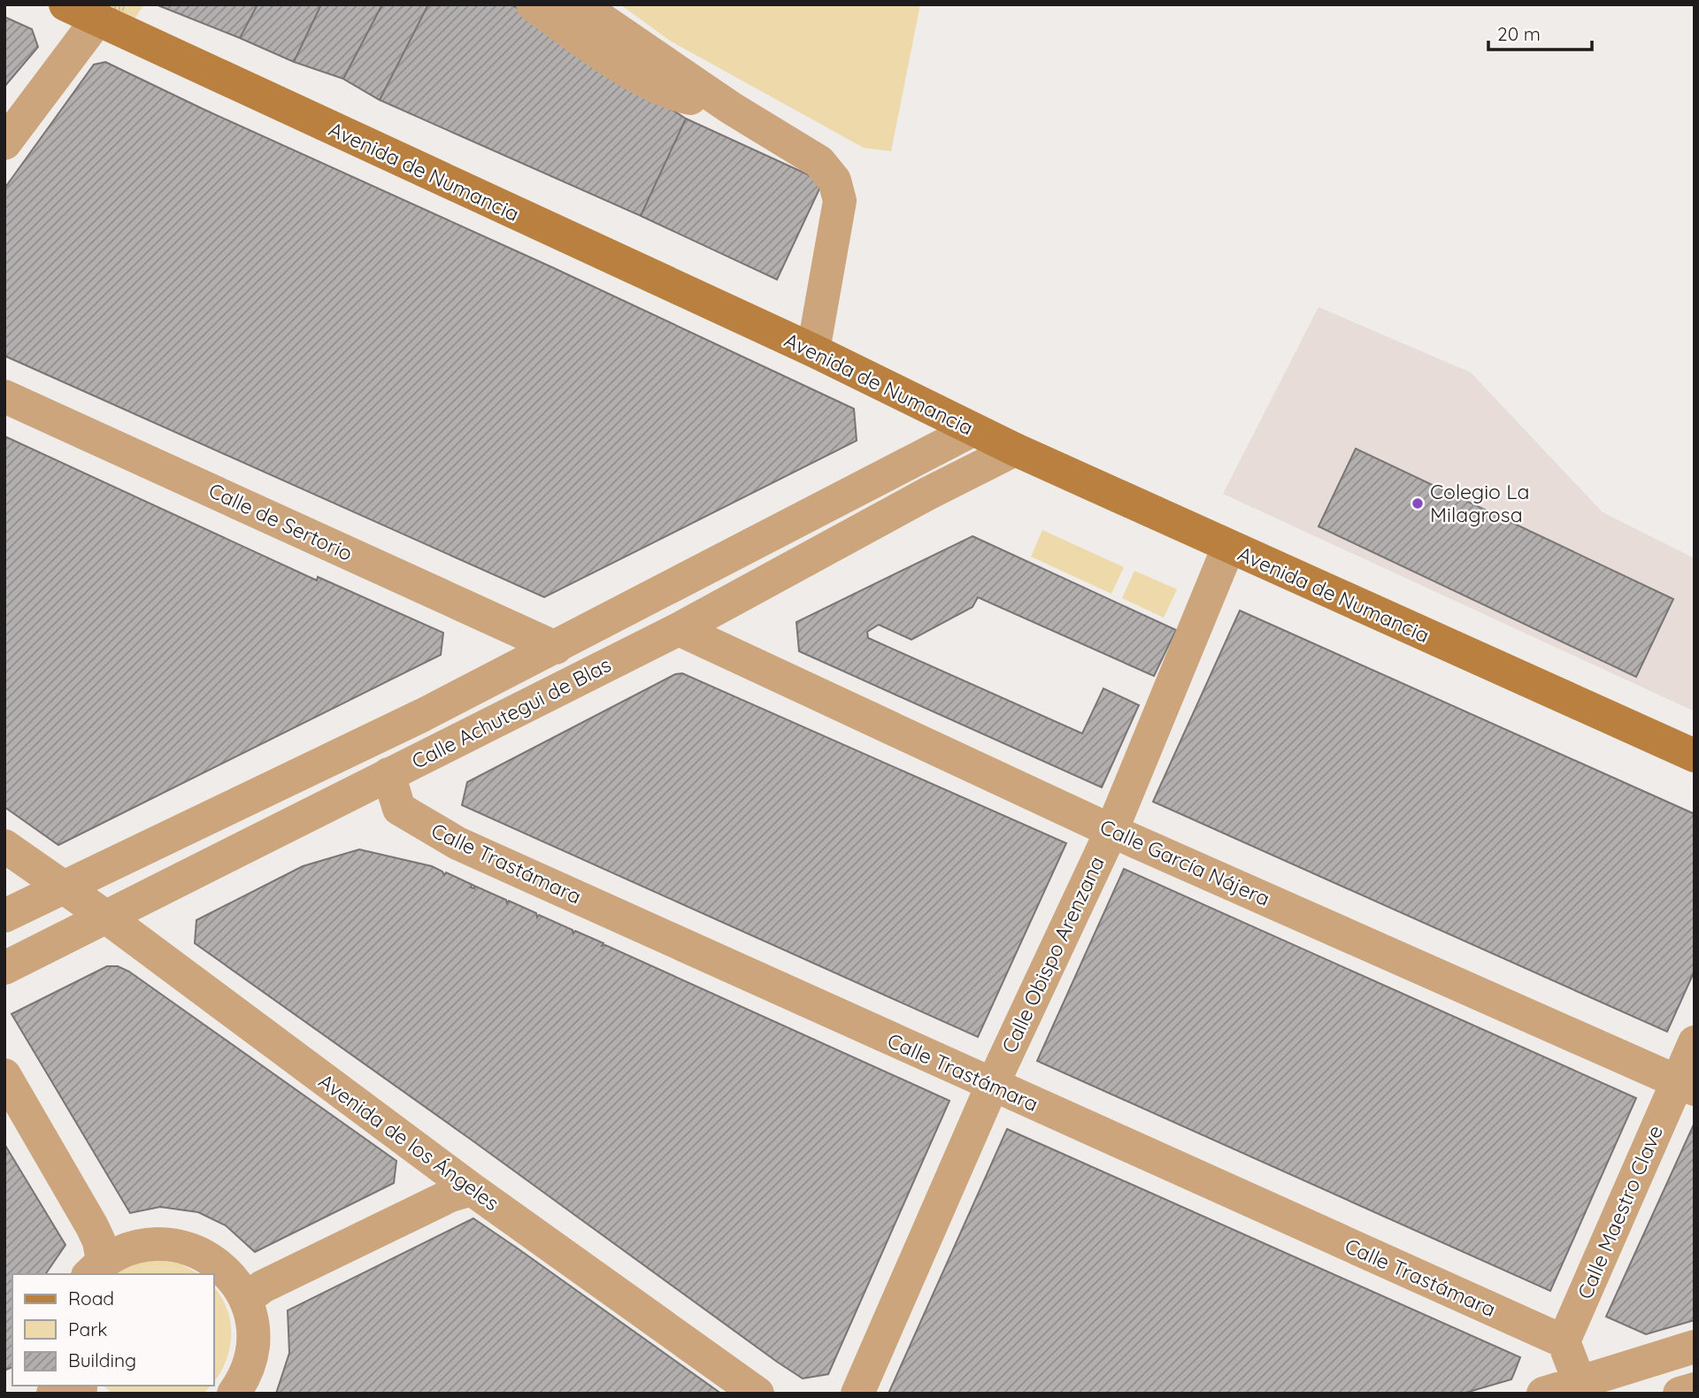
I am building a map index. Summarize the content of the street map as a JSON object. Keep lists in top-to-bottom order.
{
  "streets": {
    "street": [
      "Avenida de Numancia",
      "Calle de Sertorio",
      "Calle Achutegui de Blas",
      "Calle García Nájera",
      "Calle Trastámara",
      "Calle Obispo Arenzana",
      "Avenida de los Ángeles",
      "Calle Maestro Clave"
    ]
  },
  "crossings": [
    ["Avenida de Numancia", "Calle Achutegui de Blas"],
    ["Avenida de Numancia", "Calle Obispo Arenzana"],
    ["Calle de Sertorio", "Calle Achutegui de Blas"],
    ["Calle Achutegui de Blas", "Calle García Nájera"],
    ["Calle Achutegui de Blas", "Calle Trastámara"],
    ["Calle Achutegui de Blas", "Avenida de los Ángeles"],
    ["Calle García Nájera", "Calle Obispo Arenzana"],
    ["Calle García Nájera", "Calle Maestro Clave"],
    ["Calle Trastámara", "Calle Obispo Arenzana"],
    ["Calle Trastámara", "Calle Maestro Clave"]
  ],
  "places": ["Colegio La Milagrosa"],
  "legend": ["Road", "Park", "Building"],
  "scale_bar": "20 m"
}
